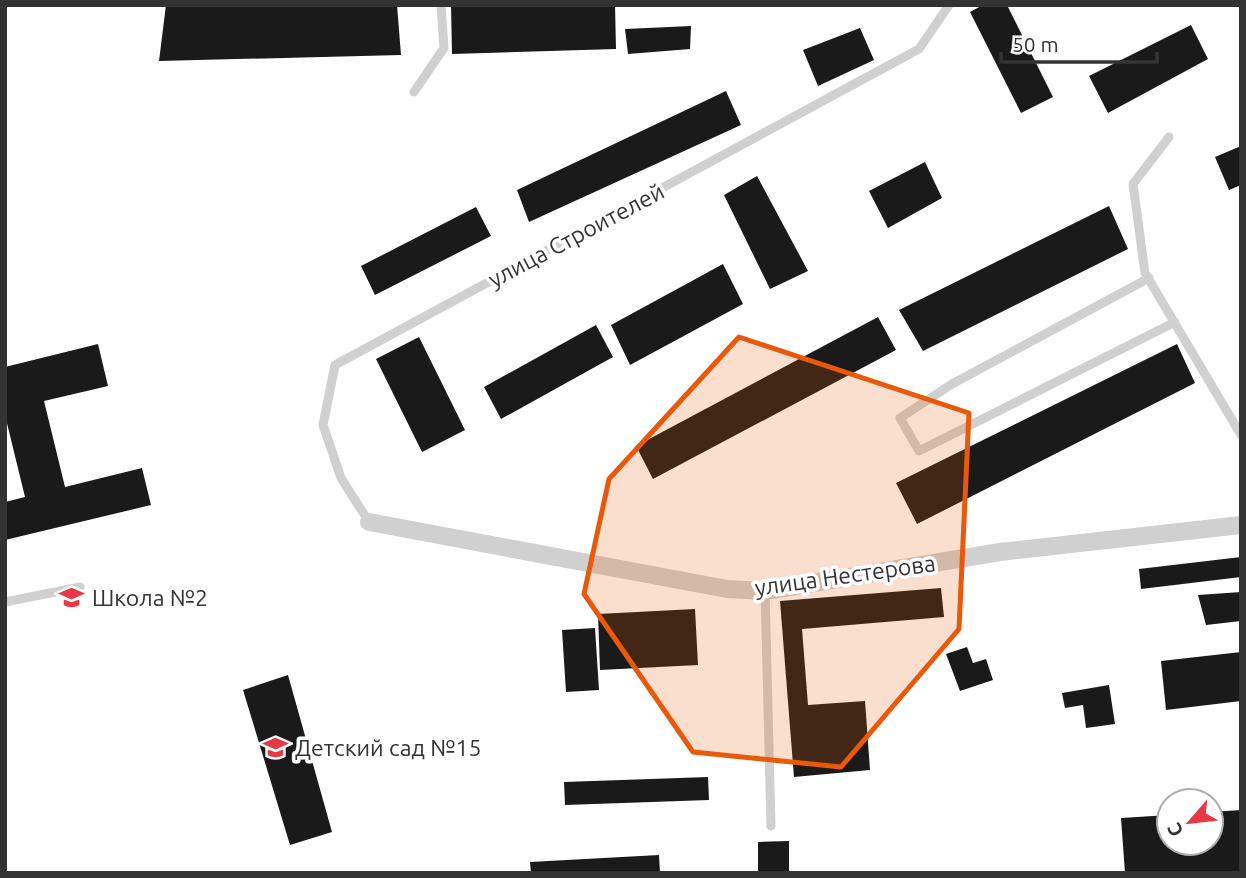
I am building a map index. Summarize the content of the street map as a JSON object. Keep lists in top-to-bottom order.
{
  "streets": {
    "street": ["улица Нестерова"],
    "lane": ["улица Строителей"]
  },
  "crossings": [
    ["улица Строителей", "улица Нестерова"]
  ],
  "places": {
    "school or university": ["Школа №2", "Детский сад №15"]
  },
  "scale_bar": "50 m",
  "north": "bottom left"
}
